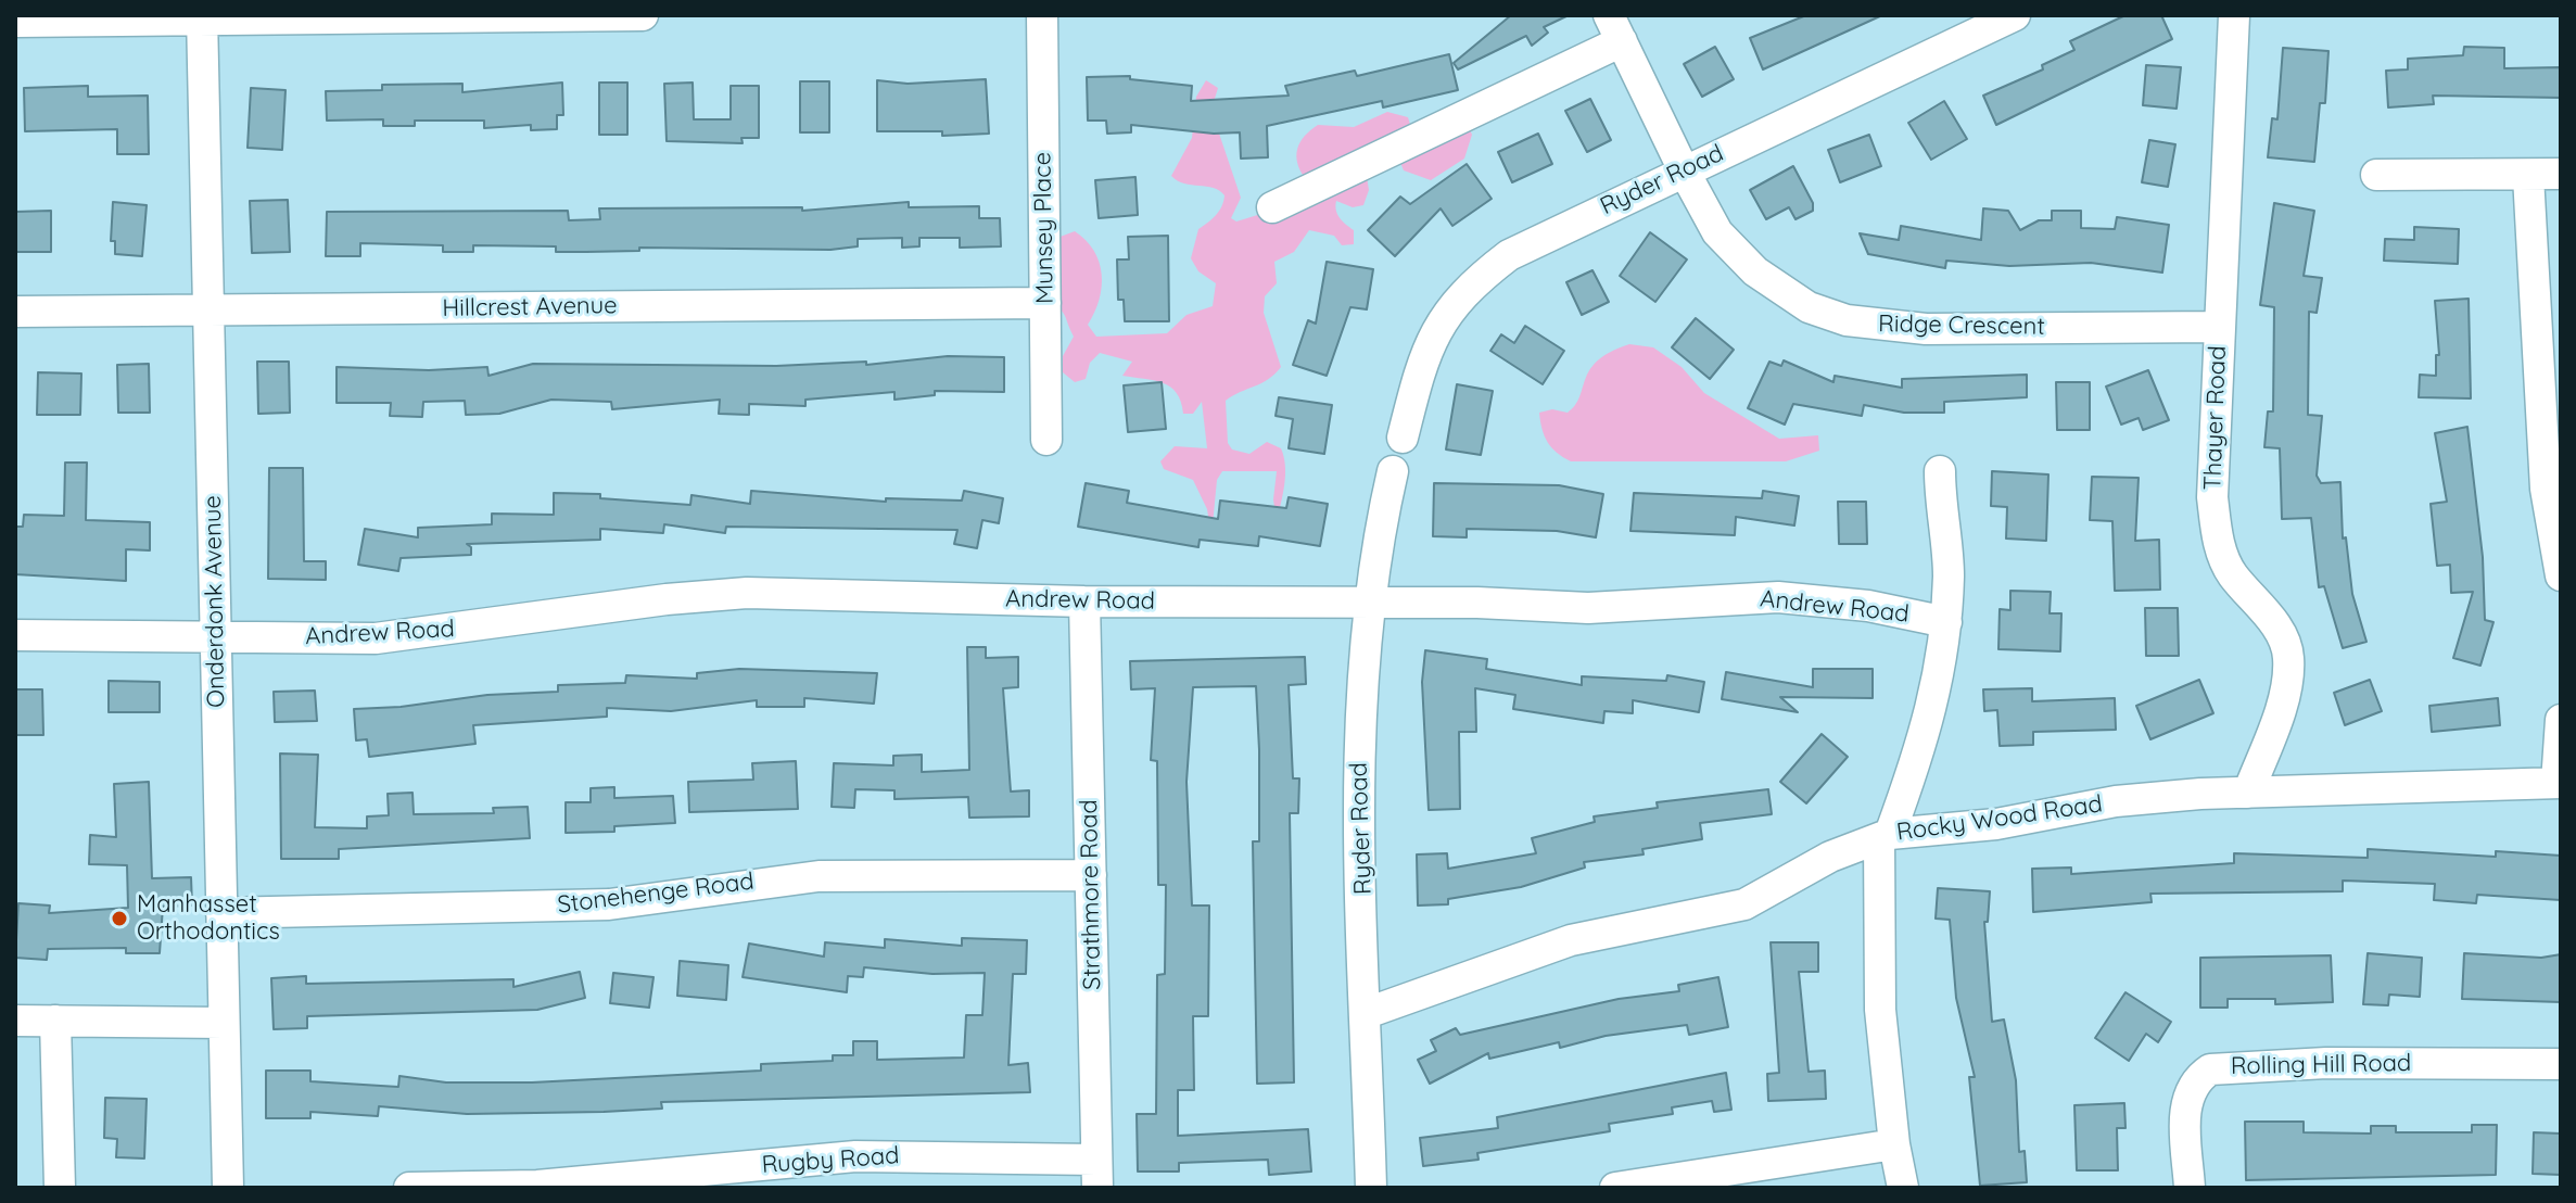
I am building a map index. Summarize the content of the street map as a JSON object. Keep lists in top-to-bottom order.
{
  "streets": {
    "street": [
      "Ryder Road",
      "Munsey Place",
      "Hillcrest Avenue",
      "Ridge Crescent",
      "Thayer Road",
      "Andrew Road",
      "Onderdonk Avenue",
      "Rocky Wood Road",
      "Stonehenge Road",
      "Strathmore Road",
      "Rolling Hill Road",
      "Rugby Road"
    ]
  },
  "crossings": [
    ["Ryder Road", "Ridge Crescent"],
    ["Ryder Road", "Andrew Road"],
    ["Ryder Road", "Rocky Wood Road"],
    ["Munsey Place", "Hillcrest Avenue"],
    ["Hillcrest Avenue", "Onderdonk Avenue"],
    ["Ridge Crescent", "Thayer Road"],
    ["Thayer Road", "Rocky Wood Road"],
    ["Andrew Road", "Onderdonk Avenue"],
    ["Andrew Road", "Strathmore Road"],
    ["Onderdonk Avenue", "Stonehenge Road"],
    ["Stonehenge Road", "Strathmore Road"],
    ["Strathmore Road", "Rugby Road"]
  ],
  "places": ["Manhasset Orthodontics"]
}
